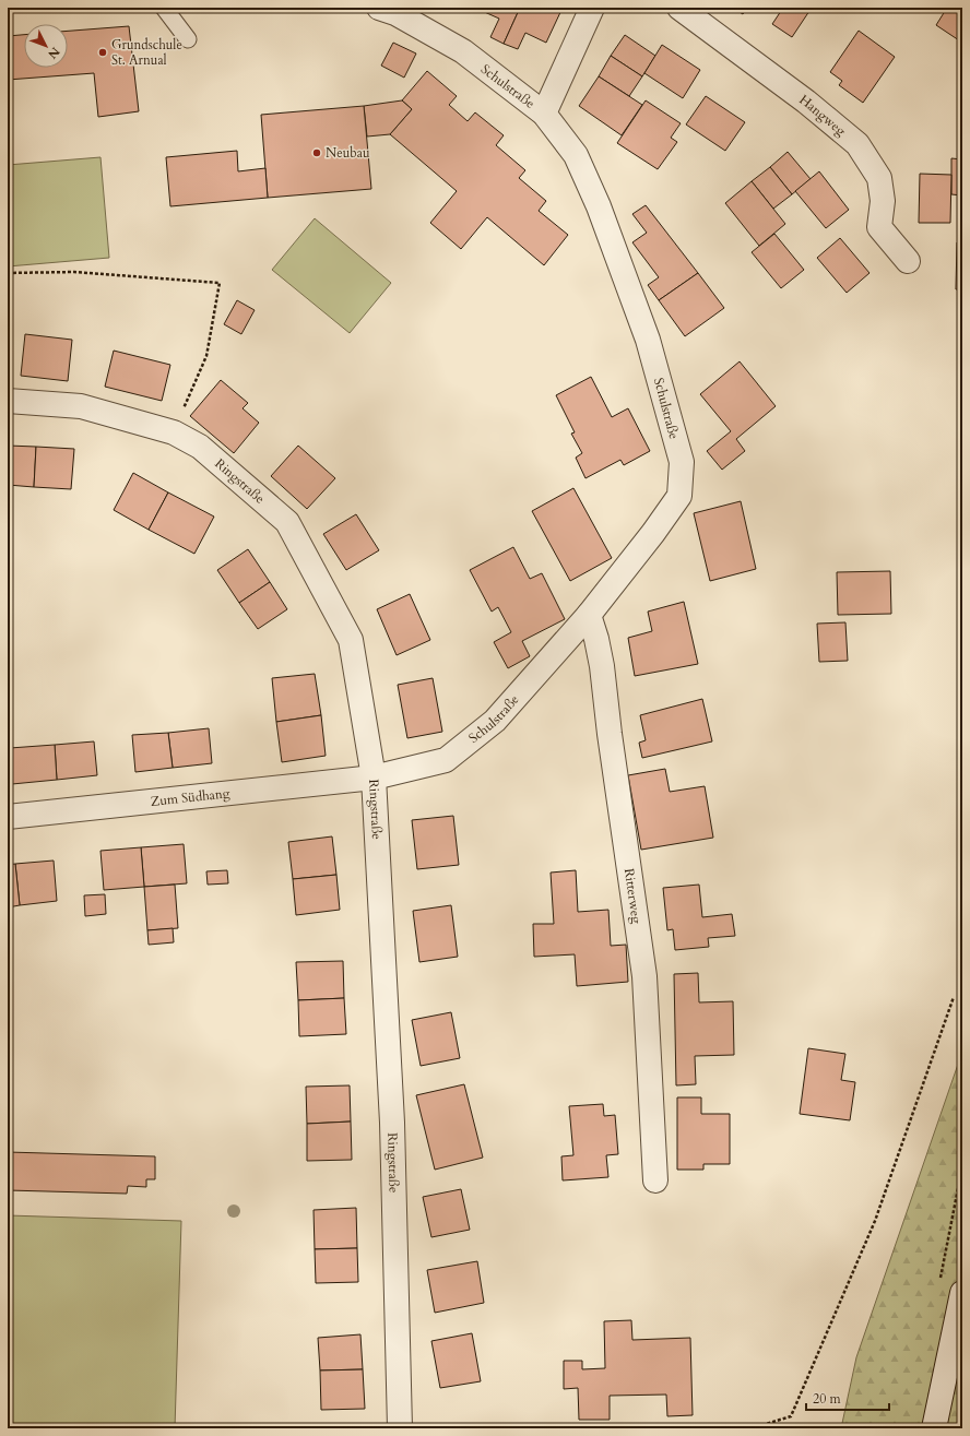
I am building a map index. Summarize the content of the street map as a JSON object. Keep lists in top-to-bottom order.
{
  "streets": {
    "street": [
      "Schulstraße",
      "Hangweg",
      "Ringstraße",
      "Zum Südhang",
      "Ritterweg"
    ]
  },
  "crossings": [
    ["Schulstraße", "Ringstraße"],
    ["Schulstraße", "Zum Südhang"],
    ["Schulstraße", "Ritterweg"],
    ["Ringstraße", "Zum Südhang"]
  ],
  "places": ["Grundschule St. Arnual", "Neubau"],
  "scale_bar": "20 m",
  "north": "bottom right"
}
